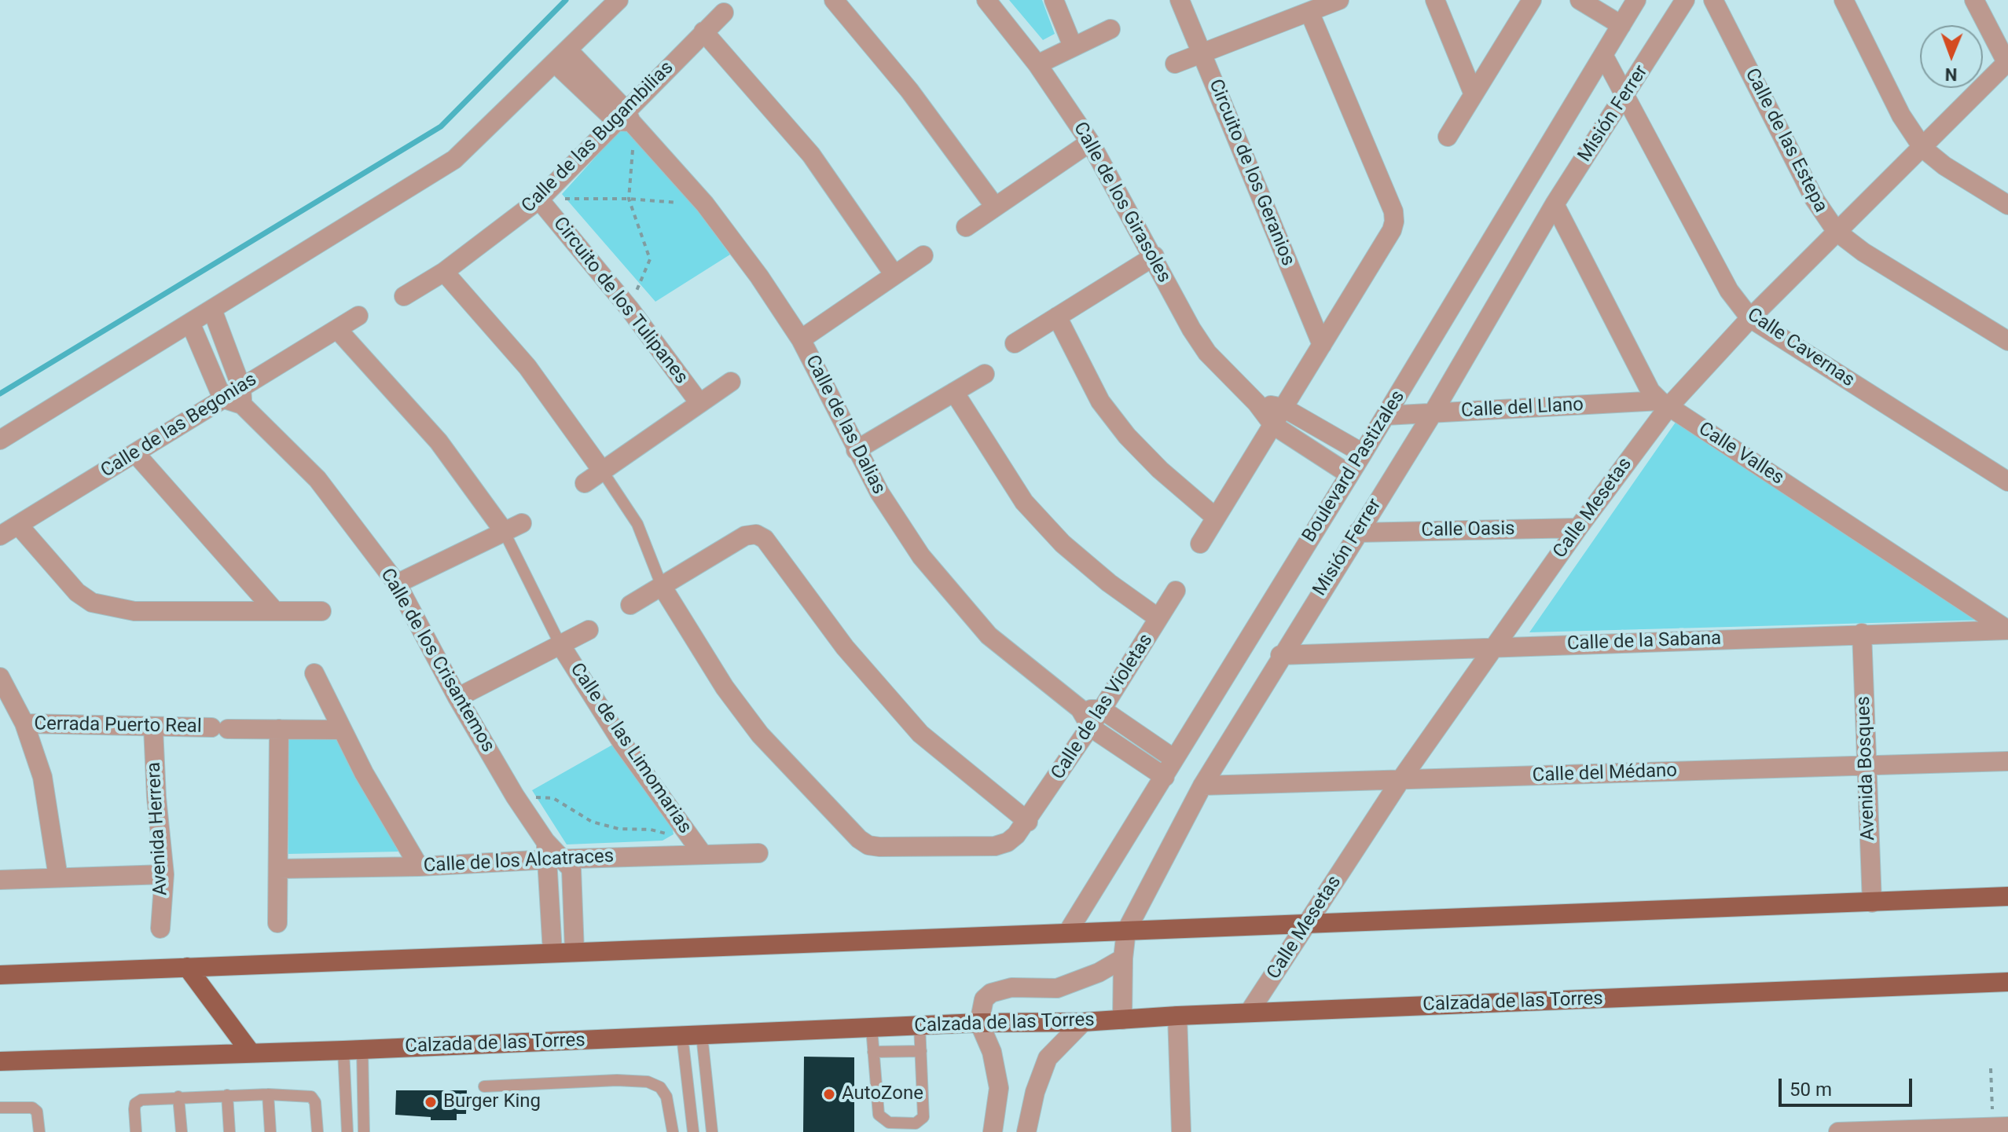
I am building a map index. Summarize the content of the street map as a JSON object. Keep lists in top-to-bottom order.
{
  "streets": {
    "main road": ["Calzada de las Torres"],
    "street": [
      "Misión Ferrer",
      "Calle de las Bugambilias",
      "Calle de las Estepa",
      "Circuito de los Geranios",
      "Calle de los Girasoles",
      "Circuito de los Tulipanes",
      "Calle Cavernas",
      "Calle del Llano",
      "Calle de las Dalias",
      "Calle de las Begonias",
      "Calle Valles",
      "Boulevard Pastizales",
      "Calle Mesetas",
      "Calle Oasis",
      "Calle de la Sabana",
      "Calle de los Crisantemos",
      "Calle de las Violetas",
      "Cerrada Puerto Real",
      "Calle de las Limomarias",
      "Avenida Bosques",
      "Calle del Médano",
      "Avenida Herrera",
      "Calle de los Alcatraces"
    ]
  },
  "crossings": [
    ["Misión Ferrer", "Calle Cavernas"],
    ["Misión Ferrer", "Calle del Llano"],
    ["Misión Ferrer", "Calle Valles"],
    ["Misión Ferrer", "Calle Oasis"],
    ["Misión Ferrer", "Calle de la Sabana"],
    ["Misión Ferrer", "Calle del Médano"],
    ["Misión Ferrer", "Calzada de las Torres"],
    ["Calle de las Bugambilias", "Circuito de los Tulipanes"],
    ["Calle de las Bugambilias", "Calle de las Dalias"],
    ["Calle de las Estepa", "Calle Mesetas"],
    ["Calle de los Girasoles", "Boulevard Pastizales"],
    ["Calle Cavernas", "Boulevard Pastizales"],
    ["Calle Cavernas", "Calle Mesetas"],
    ["Calle del Llano", "Calle Valles"],
    ["Calle del Llano", "Boulevard Pastizales"],
    ["Calle del Llano", "Calle Mesetas"],
    ["Calle de las Dalias", "Boulevard Pastizales"],
    ["Calle de las Dalias", "Calle de las Violetas"],
    ["Calle de las Begonias", "Calle de los Crisantemos"],
    ["Calle Valles", "Calle Mesetas"],
    ["Calle Valles", "Calle de la Sabana"],
    ["Calle Mesetas", "Calle Oasis"],
    ["Calle Mesetas", "Calle de la Sabana"],
    ["Calle Mesetas", "Calle del Médano"],
    ["Calle Mesetas", "Calzada de las Torres"],
    ["Calle de la Sabana", "Avenida Bosques"],
    ["Calle de los Crisantemos", "Calle de las Limomarias"],
    ["Calle de los Crisantemos", "Calle de los Alcatraces"],
    ["Cerrada Puerto Real", "Avenida Herrera"],
    ["Calle de las Limomarias", "Calle de los Alcatraces"],
    ["Avenida Bosques", "Calle del Médano"]
  ],
  "places": ["AutoZone", "Burger King"],
  "scale_bar": "50 m",
  "north": "bottom"
}
